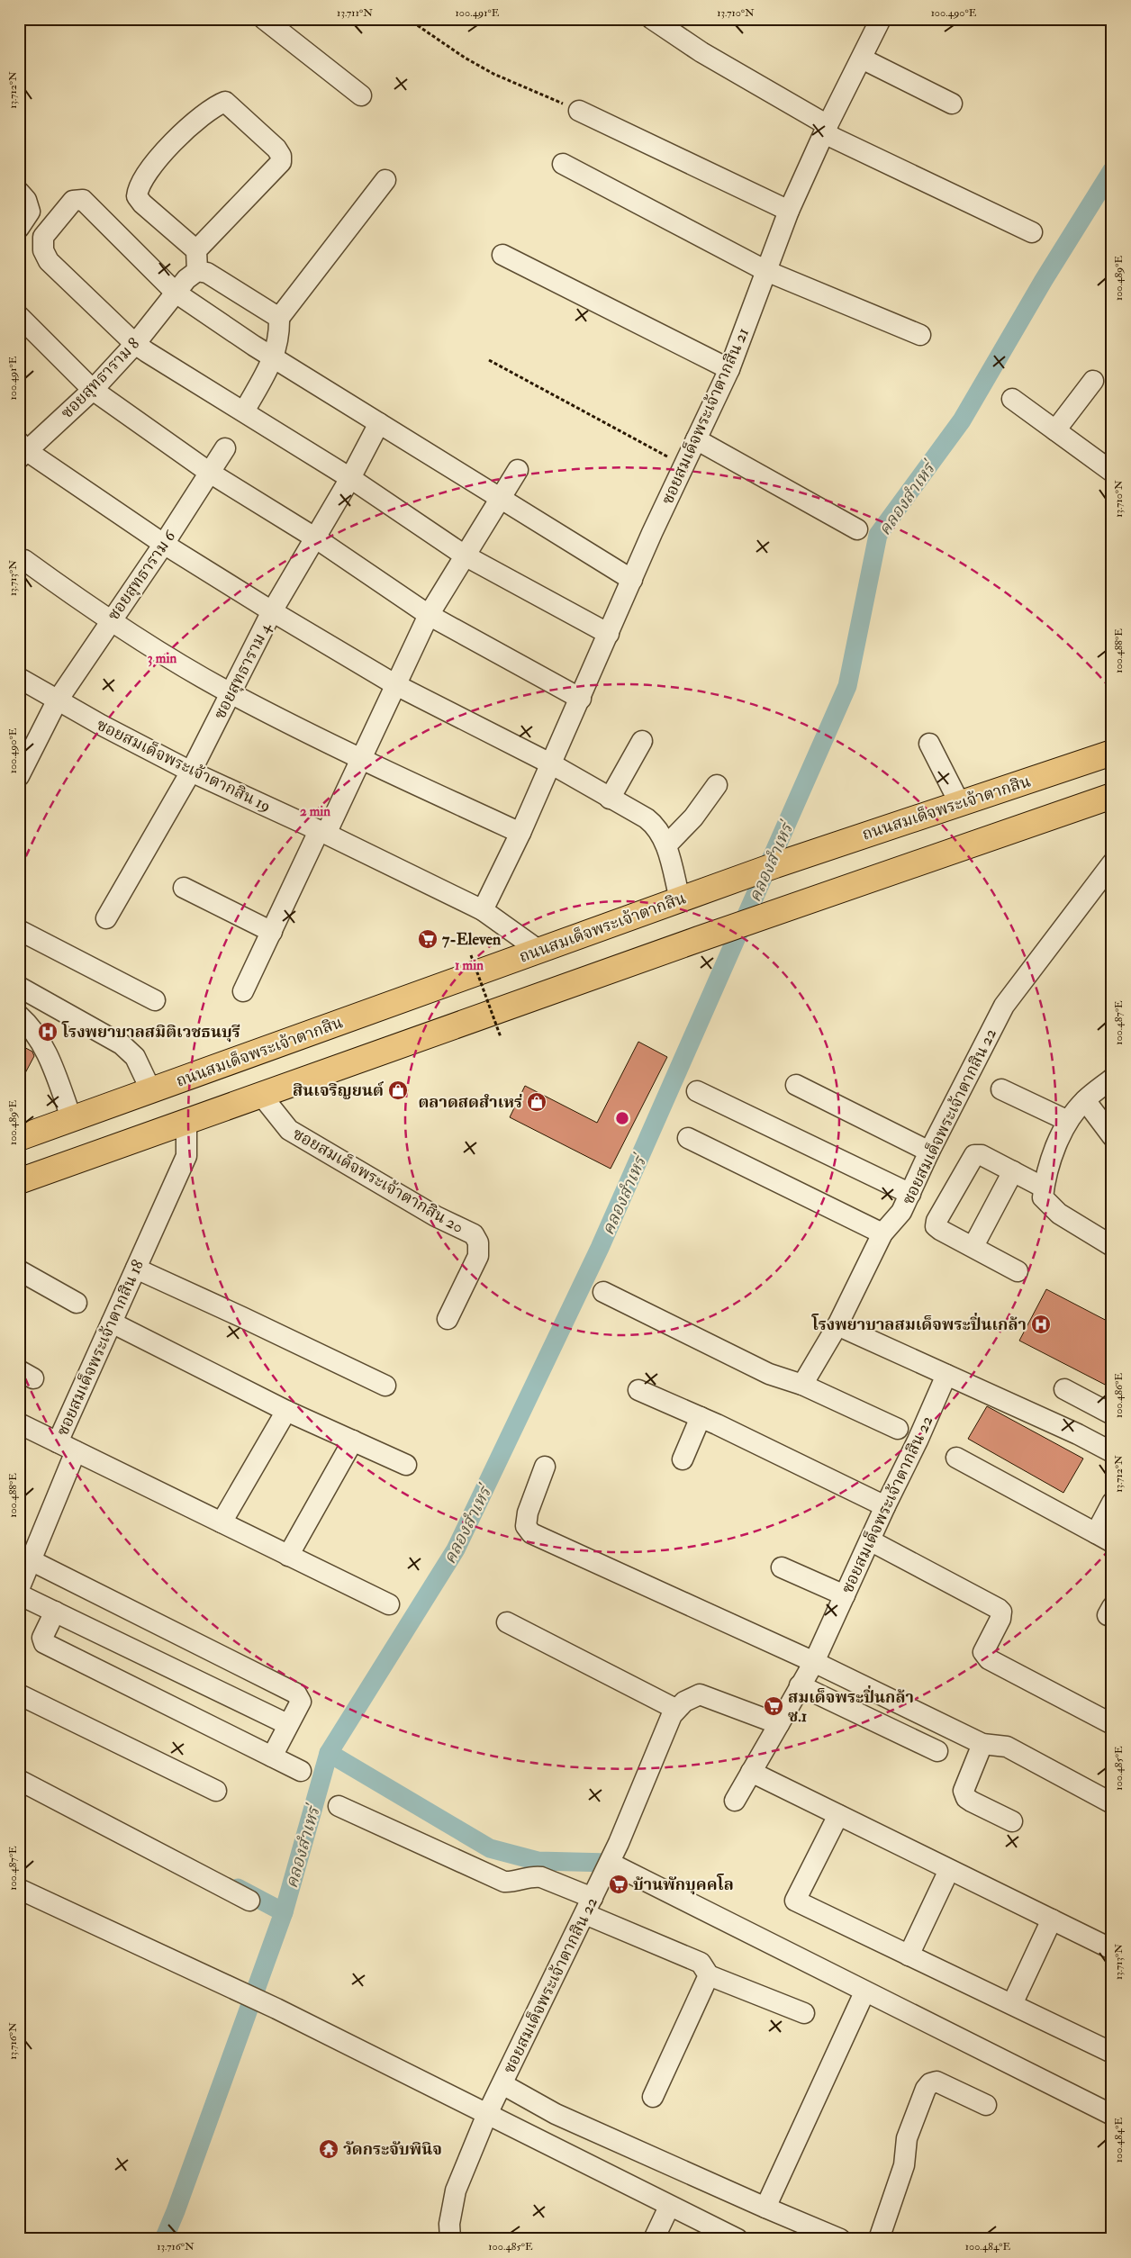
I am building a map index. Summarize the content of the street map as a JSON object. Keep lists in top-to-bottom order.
{
  "streets": {
    "main road": ["ถนนสมเด็จพระเจ้าตากสิน"],
    "street": [
      "ซอยสุทธาราม 8",
      "ซอยสมเด็จพระเจ้าตากสิน 21",
      "ซอยสุทธาราม 6",
      "ซอยสุทธาราม 4",
      "ซอยสมเด็จพระเจ้าตากสิน 19",
      "ซอยสมเด็จพระเจ้าตากสิน 22",
      "ซอยสมเด็จพระเจ้าตากสิน 20",
      "ซอยสมเด็จพระเจ้าตากสิน 18"
    ]
  },
  "crossings": [
    ["ซอยสมเด็จพระเจ้าตากสิน 21", "ซอยสมเด็จพระเจ้าตากสิน 19"],
    ["ซอยสุทธาราม 6", "ซอยสมเด็จพระเจ้าตากสิน 19"],
    ["ซอยสุทธาราม 4", "ซอยสมเด็จพระเจ้าตากสิน 19"],
    ["ซอยสมเด็จพระเจ้าตากสิน 19", "ถนนสมเด็จพระเจ้าตากสิน"]
  ],
  "water": ["คลองสำเหร่"],
  "places": {
    "supermarket": ["7-Eleven", "สมเด็จพระปิ่นกล้า ซ.1", "บ้านพักบุคคโล"],
    "hospital": ["โรงพยาบาลสมิติเวชธนบุรี", "โรงพยาบาลสมเด็จพระปิ่นเกล้า"],
    "shop": ["สินเจริญยนต์", "ตลาดสดสำเหร่"],
    "temple": ["วัดกระจับพินิจ"]
  },
  "coordinates": [
    "13.711°N",
    "100.491°E",
    "13.710°N",
    "100.490°E",
    "13.712°N",
    "100.489°E",
    "13.713°N",
    "100.488°E",
    "100.487°E",
    "100.486°E",
    "100.485°E",
    "13.716°N",
    "100.484°E"
  ],
  "rings": ["3 min", "2 min", "1 min"]
}
